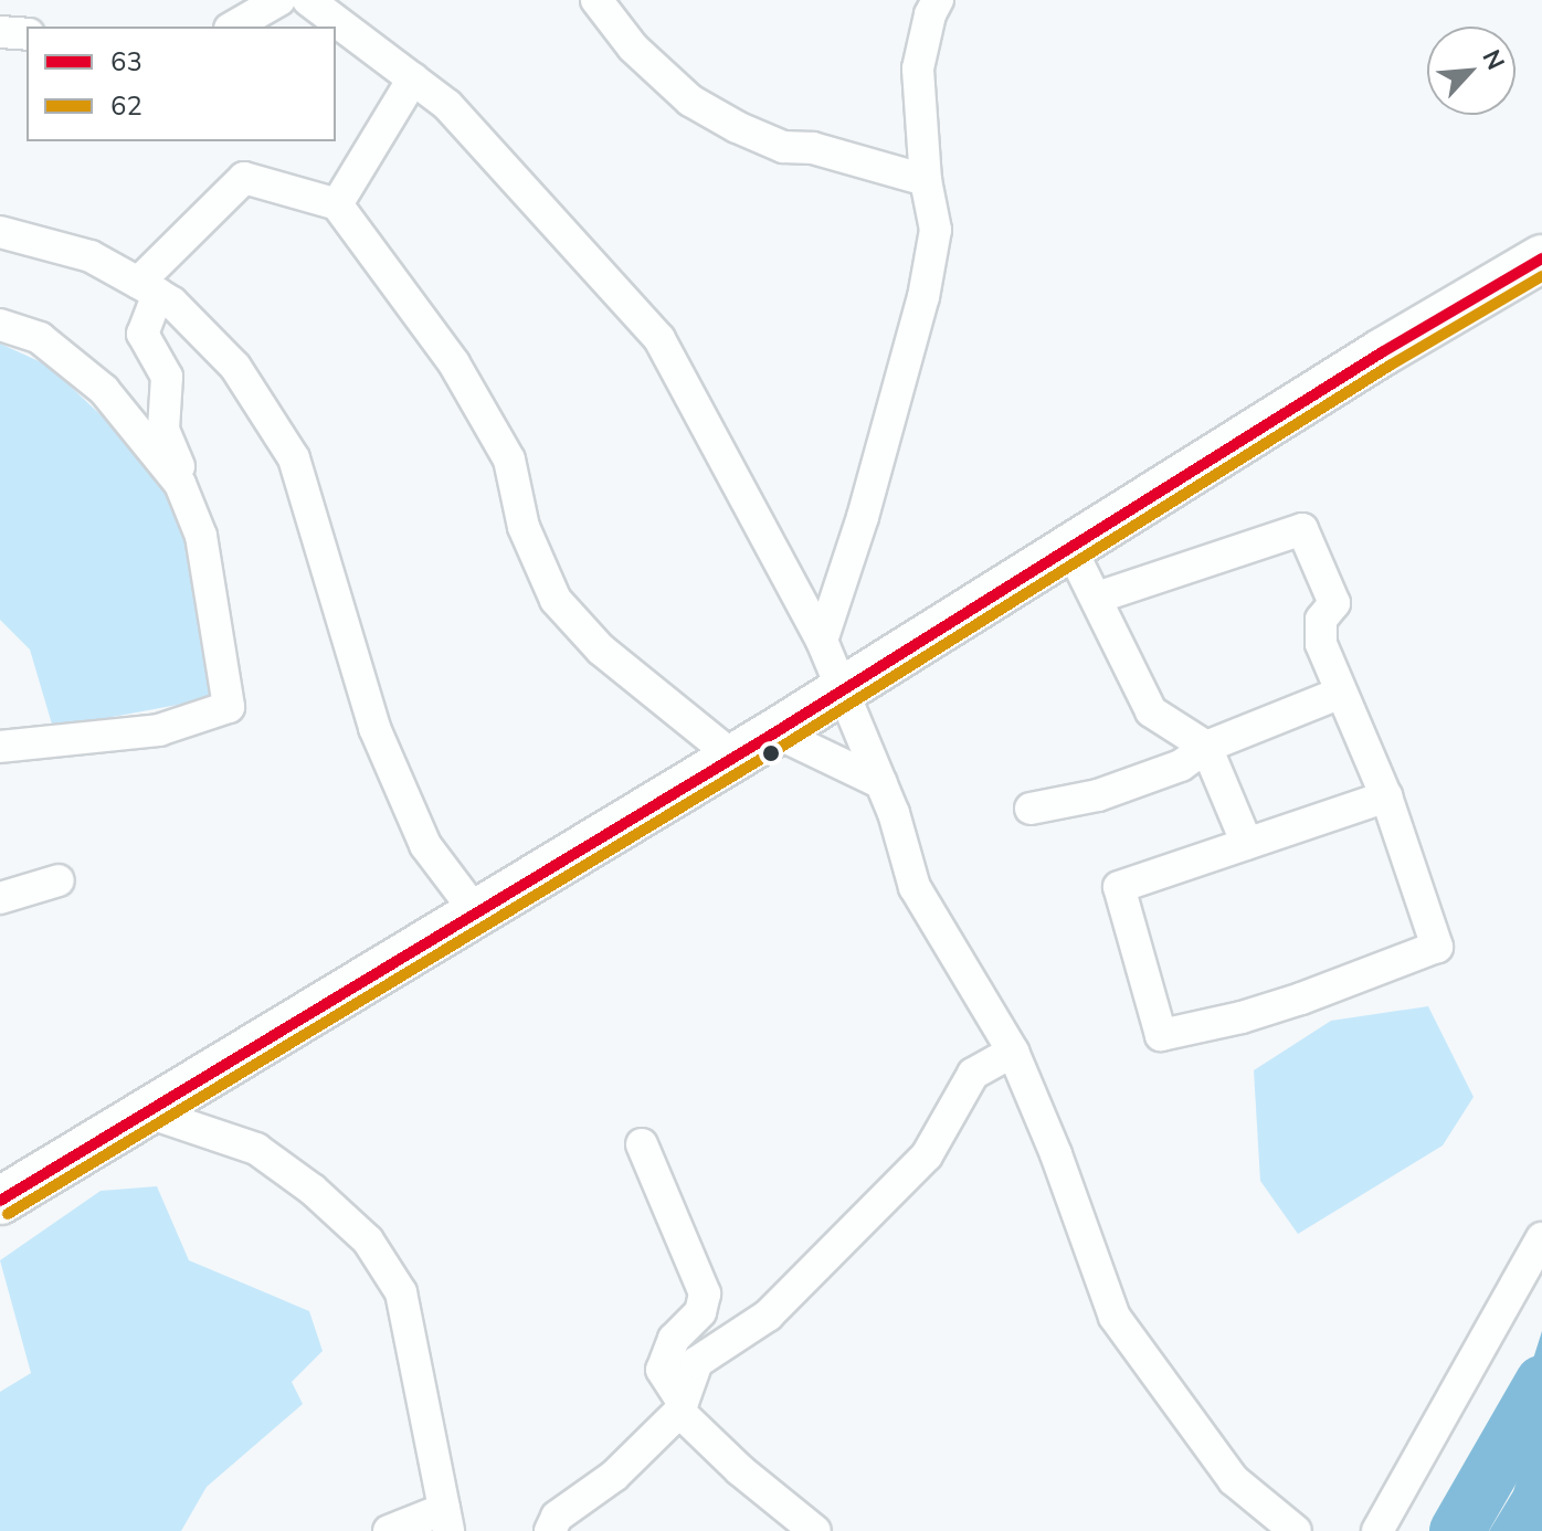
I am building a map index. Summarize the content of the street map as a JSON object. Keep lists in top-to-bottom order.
{
  "lines": ["transit line 63", "transit line 62"],
  "legend": ["63", "62"],
  "north": "top right"
}
